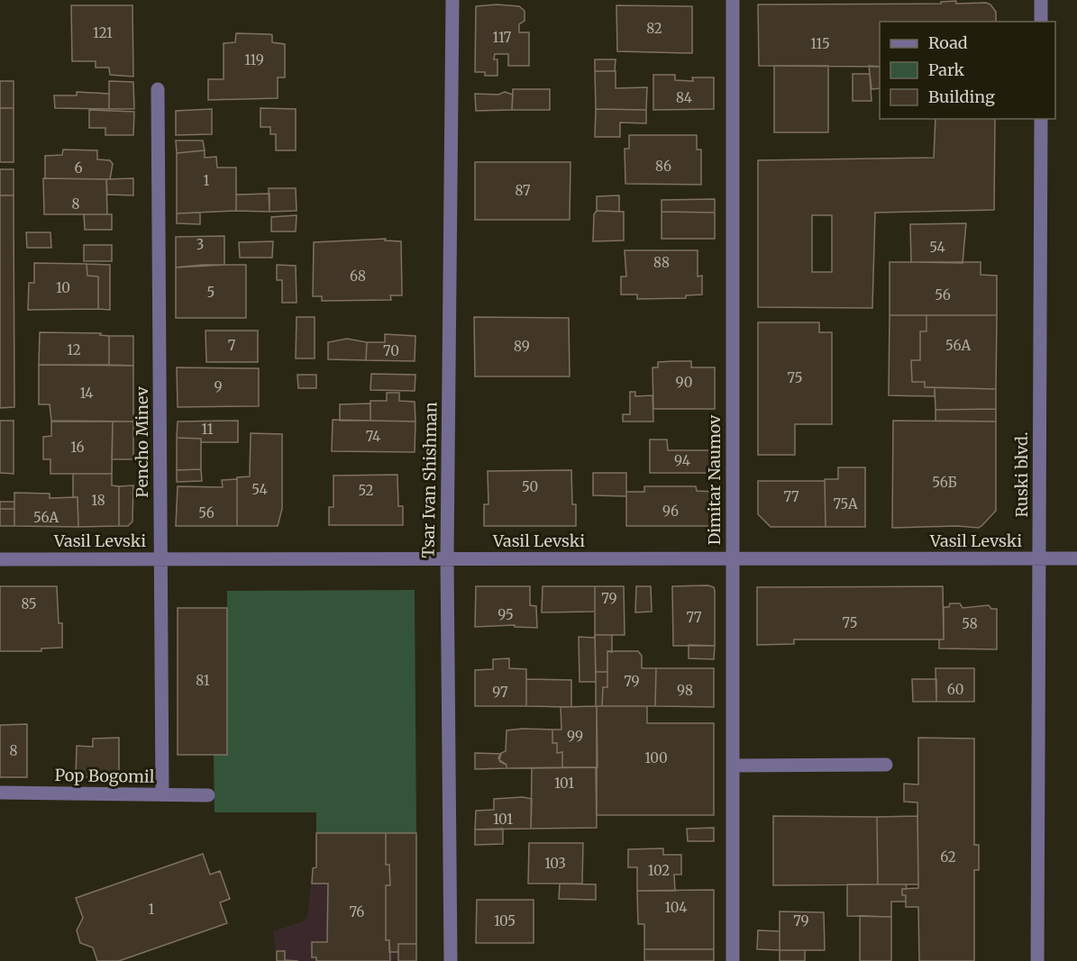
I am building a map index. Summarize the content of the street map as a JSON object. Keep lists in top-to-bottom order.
{
  "streets": {
    "street": [
      "Pencho Minev",
      "Ruski blvd.",
      "Tsar Ivan Shishman",
      "Dimitar Naumov",
      "Vasil Levski",
      "Pop Bogomil"
    ]
  },
  "crossings": [
    ["Pencho Minev", "Vasil Levski"],
    ["Pencho Minev", "Pop Bogomil"],
    ["Ruski blvd.", "Vasil Levski"],
    ["Tsar Ivan Shishman", "Vasil Levski"],
    ["Dimitar Naumov", "Vasil Levski"]
  ],
  "house_numbers": [
    "82",
    "121",
    "117",
    "115",
    "119",
    "84",
    "86",
    "6",
    "1",
    "87",
    "8",
    "3",
    "54",
    "88",
    "68",
    "10",
    "5",
    "56",
    "7",
    "56А",
    "89",
    "12",
    "70",
    "75",
    "90",
    "9",
    "14",
    "11",
    "74",
    "16",
    "94",
    "56Б",
    "50",
    "54",
    "52",
    "77",
    "18",
    "75А",
    "96",
    "56",
    "56A",
    "79",
    "85",
    "95",
    "77",
    "75",
    "58",
    "81",
    "79",
    "60",
    "98",
    "97",
    "99",
    "8",
    "100",
    "101",
    "101",
    "62",
    "103",
    "102",
    "104",
    "1",
    "76",
    "105",
    "79"
  ],
  "legend": ["Road", "Park", "Building"]
}
